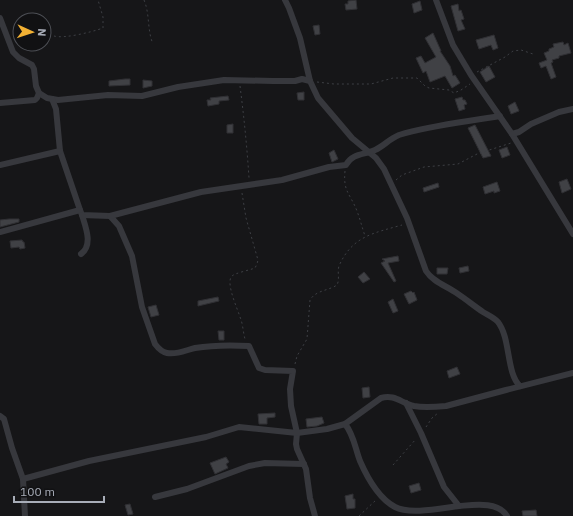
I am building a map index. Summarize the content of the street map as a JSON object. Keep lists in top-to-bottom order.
{
  "scale_bar": "100 m",
  "north": "right"
}
